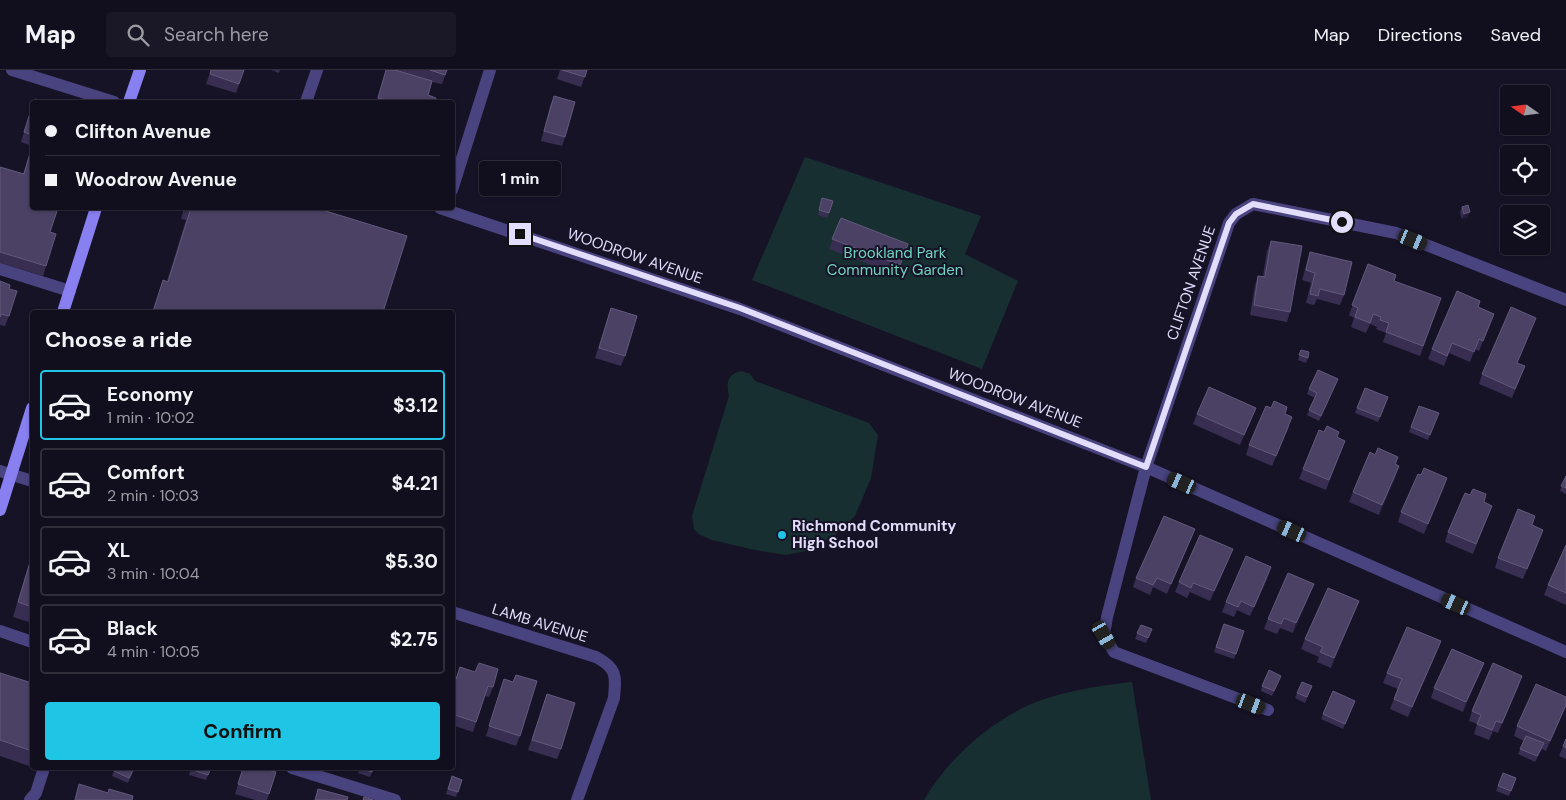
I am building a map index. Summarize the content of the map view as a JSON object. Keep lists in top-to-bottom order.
{
  "streets": {
    "street": ["WOODROW AVENUE", "CLIFTON AVENUE", "LAMB AVENUE"]
  },
  "crossings": [
    ["WOODROW AVENUE", "CLIFTON AVENUE"]
  ],
  "parks": ["Brookland Park Community Garden"],
  "places": ["Richmond Community High School"],
  "north": "left",
  "page": {
    "header": "Map",
    "search": "Search here",
    "nav": ["Map", "Directions", "Saved"],
    "banner": ["Clifton Avenue", "Woodrow Avenue"],
    "bubble": "1 min",
    "heading": "Choose a ride",
    "list": [
      {
        "name": "Economy",
        "note": "1 min · 10:02",
        "value": "$3.12"
      },
      {
        "name": "Comfort",
        "note": "2 min · 10:03",
        "value": "$4.21"
      },
      {
        "name": "XL",
        "note": "3 min · 10:04",
        "value": "$5.30"
      },
      {
        "name": "Black",
        "note": "4 min · 10:05",
        "value": "$2.75"
      }
    ],
    "buttons": "Confirm"
  }
}
